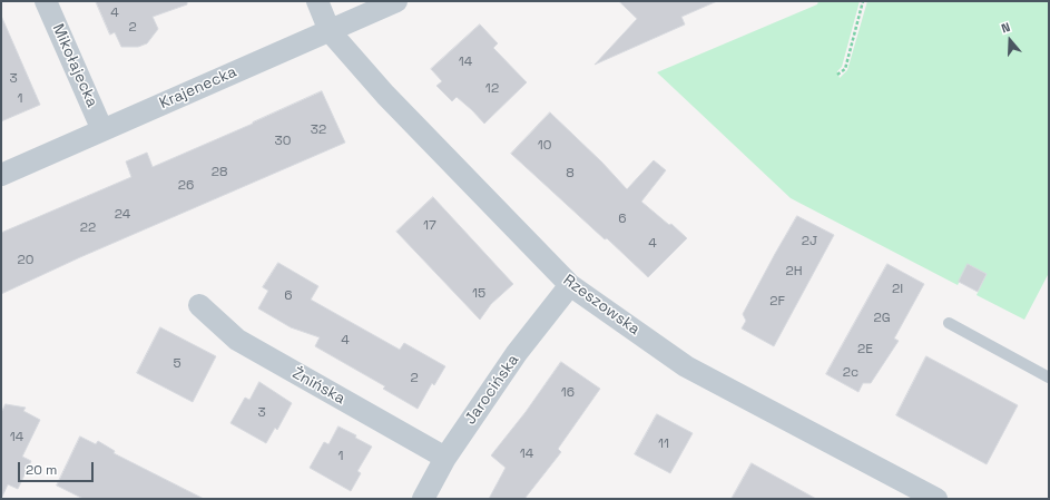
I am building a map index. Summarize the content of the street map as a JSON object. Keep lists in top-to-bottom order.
{
  "streets": {
    "street": [
      "Mikołajecka",
      "Krajenecka",
      "Rzeszowska",
      "Żnińska",
      "Jarocińska"
    ]
  },
  "crossings": [
    ["Mikołajecka", "Krajenecka"],
    ["Krajenecka", "Rzeszowska"],
    ["Rzeszowska", "Jarocińska"],
    ["Żnińska", "Jarocińska"]
  ],
  "house_numbers": [
    "4",
    "2",
    "14",
    "3",
    "12",
    "1",
    "32",
    "30",
    "10",
    "28",
    "8",
    "26",
    "24",
    "6",
    "17",
    "22",
    "2J",
    "4",
    "20",
    "2H",
    "2I",
    "15",
    "6",
    "2F",
    "2G",
    "4",
    "2E",
    "5",
    "2c",
    "2",
    "16",
    "3",
    "14",
    "11",
    "14",
    "1"
  ],
  "scale_bar": "20 m",
  "north": "top"
}
